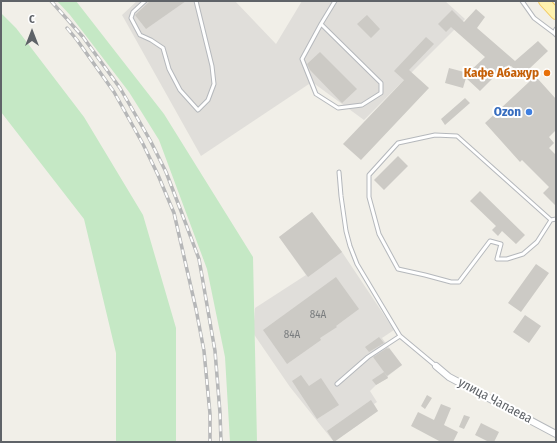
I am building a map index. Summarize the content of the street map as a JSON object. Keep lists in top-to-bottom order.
{
  "streets": {
    "street": ["улица Чапаева"]
  },
  "places": ["Кафе Абажур", "Ozon"],
  "house_numbers": ["84А", "84А"],
  "north": "top"
}
